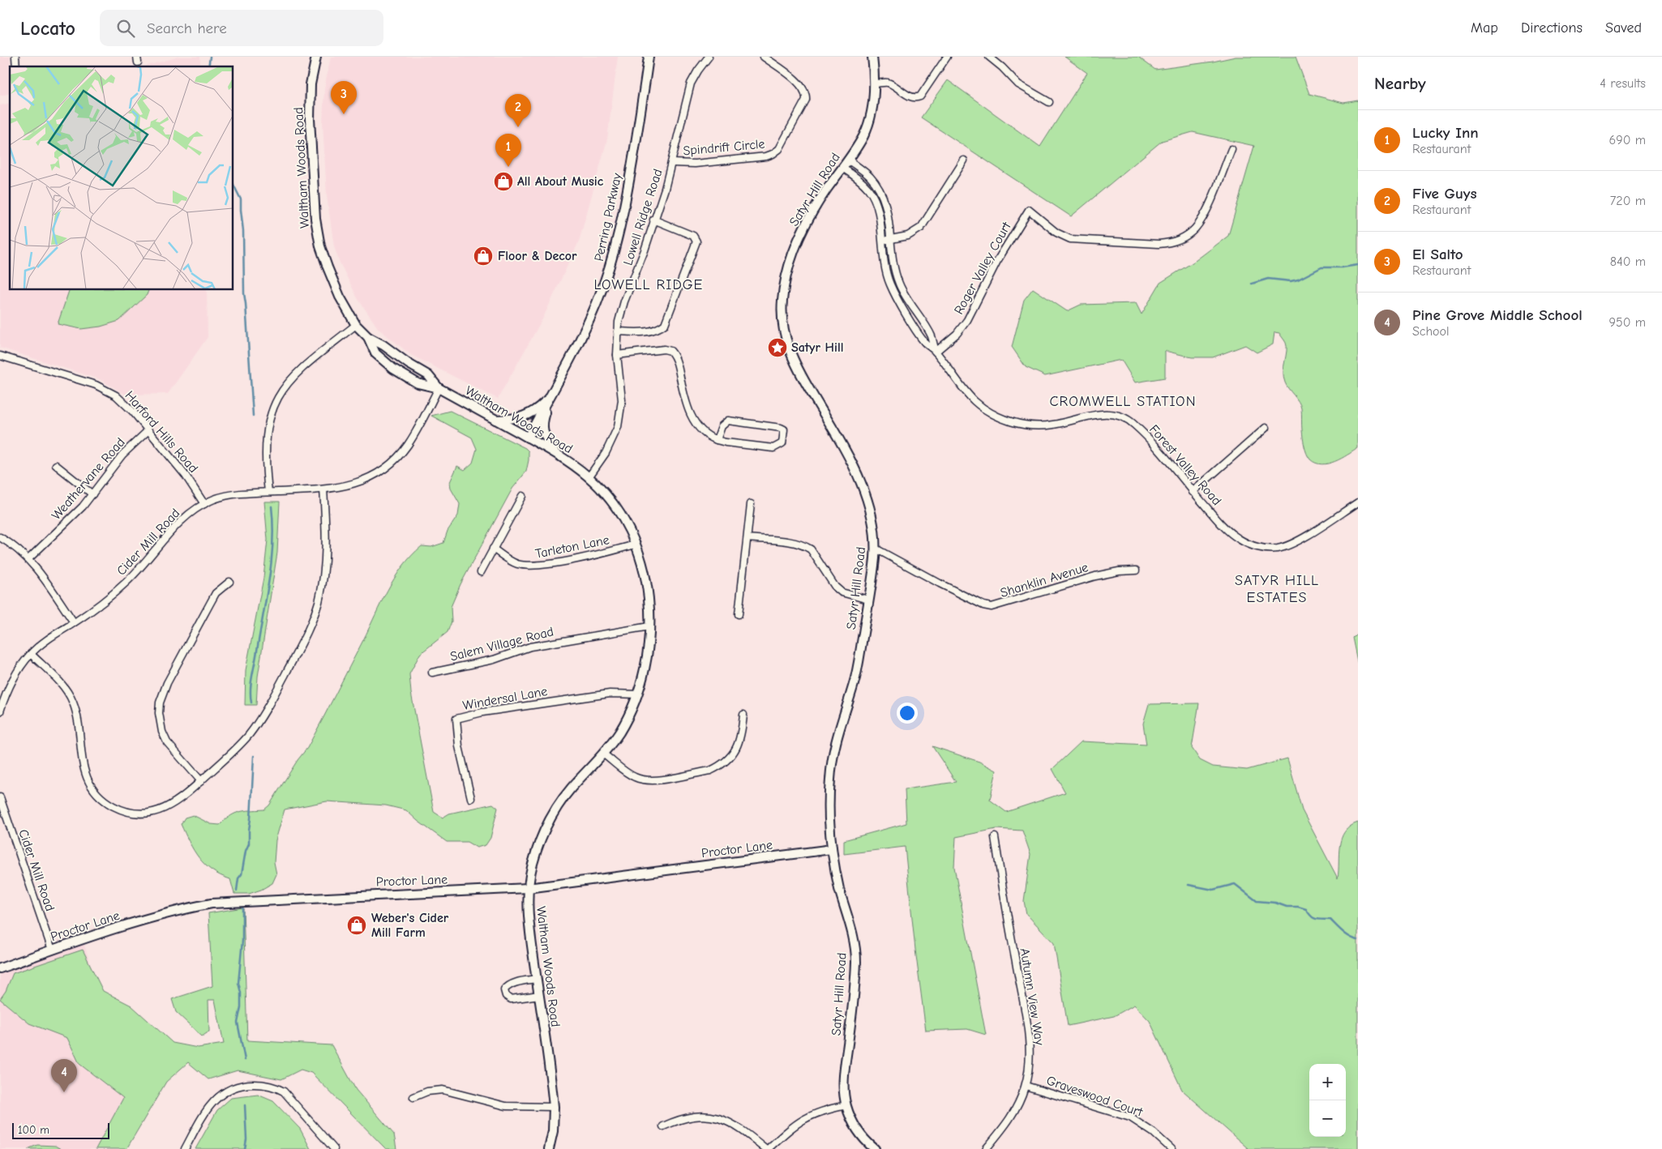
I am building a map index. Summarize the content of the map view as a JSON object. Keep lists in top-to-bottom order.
{
  "streets": {
    "street": [
      "Spindrift Circle",
      "Waltham Woods Road",
      "Satyr Hill Road",
      "Perring Parkway",
      "Lowell Ridge Road",
      "Roger Valley Court",
      "Harford Hills Road",
      "Forest Valley Road",
      "Weathervane Road",
      "Cider Mill Road",
      "Tarleton Lane",
      "Shanklin Avenue",
      "Salem Village Road",
      "Windersal Lane",
      "Proctor Lane",
      "Autumn View Way",
      "Graveswood Court"
    ]
  },
  "crossings": [
    ["Spindrift Circle", "Lowell Ridge Road"],
    ["Waltham Woods Road", "Perring Parkway"],
    ["Waltham Woods Road", "Lowell Ridge Road"],
    ["Waltham Woods Road", "Cider Mill Road"],
    ["Waltham Woods Road", "Tarleton Lane"],
    ["Waltham Woods Road", "Salem Village Road"],
    ["Waltham Woods Road", "Windersal Lane"],
    ["Waltham Woods Road", "Proctor Lane"],
    ["Satyr Hill Road", "Forest Valley Road"],
    ["Satyr Hill Road", "Shanklin Avenue"],
    ["Satyr Hill Road", "Proctor Lane"],
    ["Roger Valley Court", "Forest Valley Road"],
    ["Harford Hills Road", "Weathervane Road"],
    ["Harford Hills Road", "Cider Mill Road"],
    ["Cider Mill Road", "Proctor Lane"],
    ["Autumn View Way", "Graveswood Court"]
  ],
  "districts": ["LOWELL RIDGE", "CROMWELL STATION", "SATYR HILL ESTATES"],
  "places": {
    "shop": ["All About Music", "Floor & Decor", "Weber's Cider Mill Farm"],
    "place": ["Satyr Hill"]
  },
  "scale_bar": "100 m",
  "page": {
    "header": "Locato",
    "search": "Search here",
    "nav": ["Map", "Directions", "Saved"],
    "heading": ["Nearby", "4 results"],
    "pins": [
      "3",
      "2",
      "1",
      "4"
    ],
    "list": [
      {
        "mark": "1",
        "name": "Lucky Inn",
        "note": "Restaurant",
        "value": "690 m"
      },
      {
        "mark": "2",
        "name": "Five Guys",
        "note": "Restaurant",
        "value": "720 m"
      },
      {
        "mark": "3",
        "name": "El Salto",
        "note": "Restaurant",
        "value": "840 m"
      },
      {
        "mark": "4",
        "name": "Pine Grove Middle School",
        "note": "School",
        "value": "950 m"
      }
    ],
    "map_buttons": ["+", "−"],
    "scale": "100 m"
  }
}
